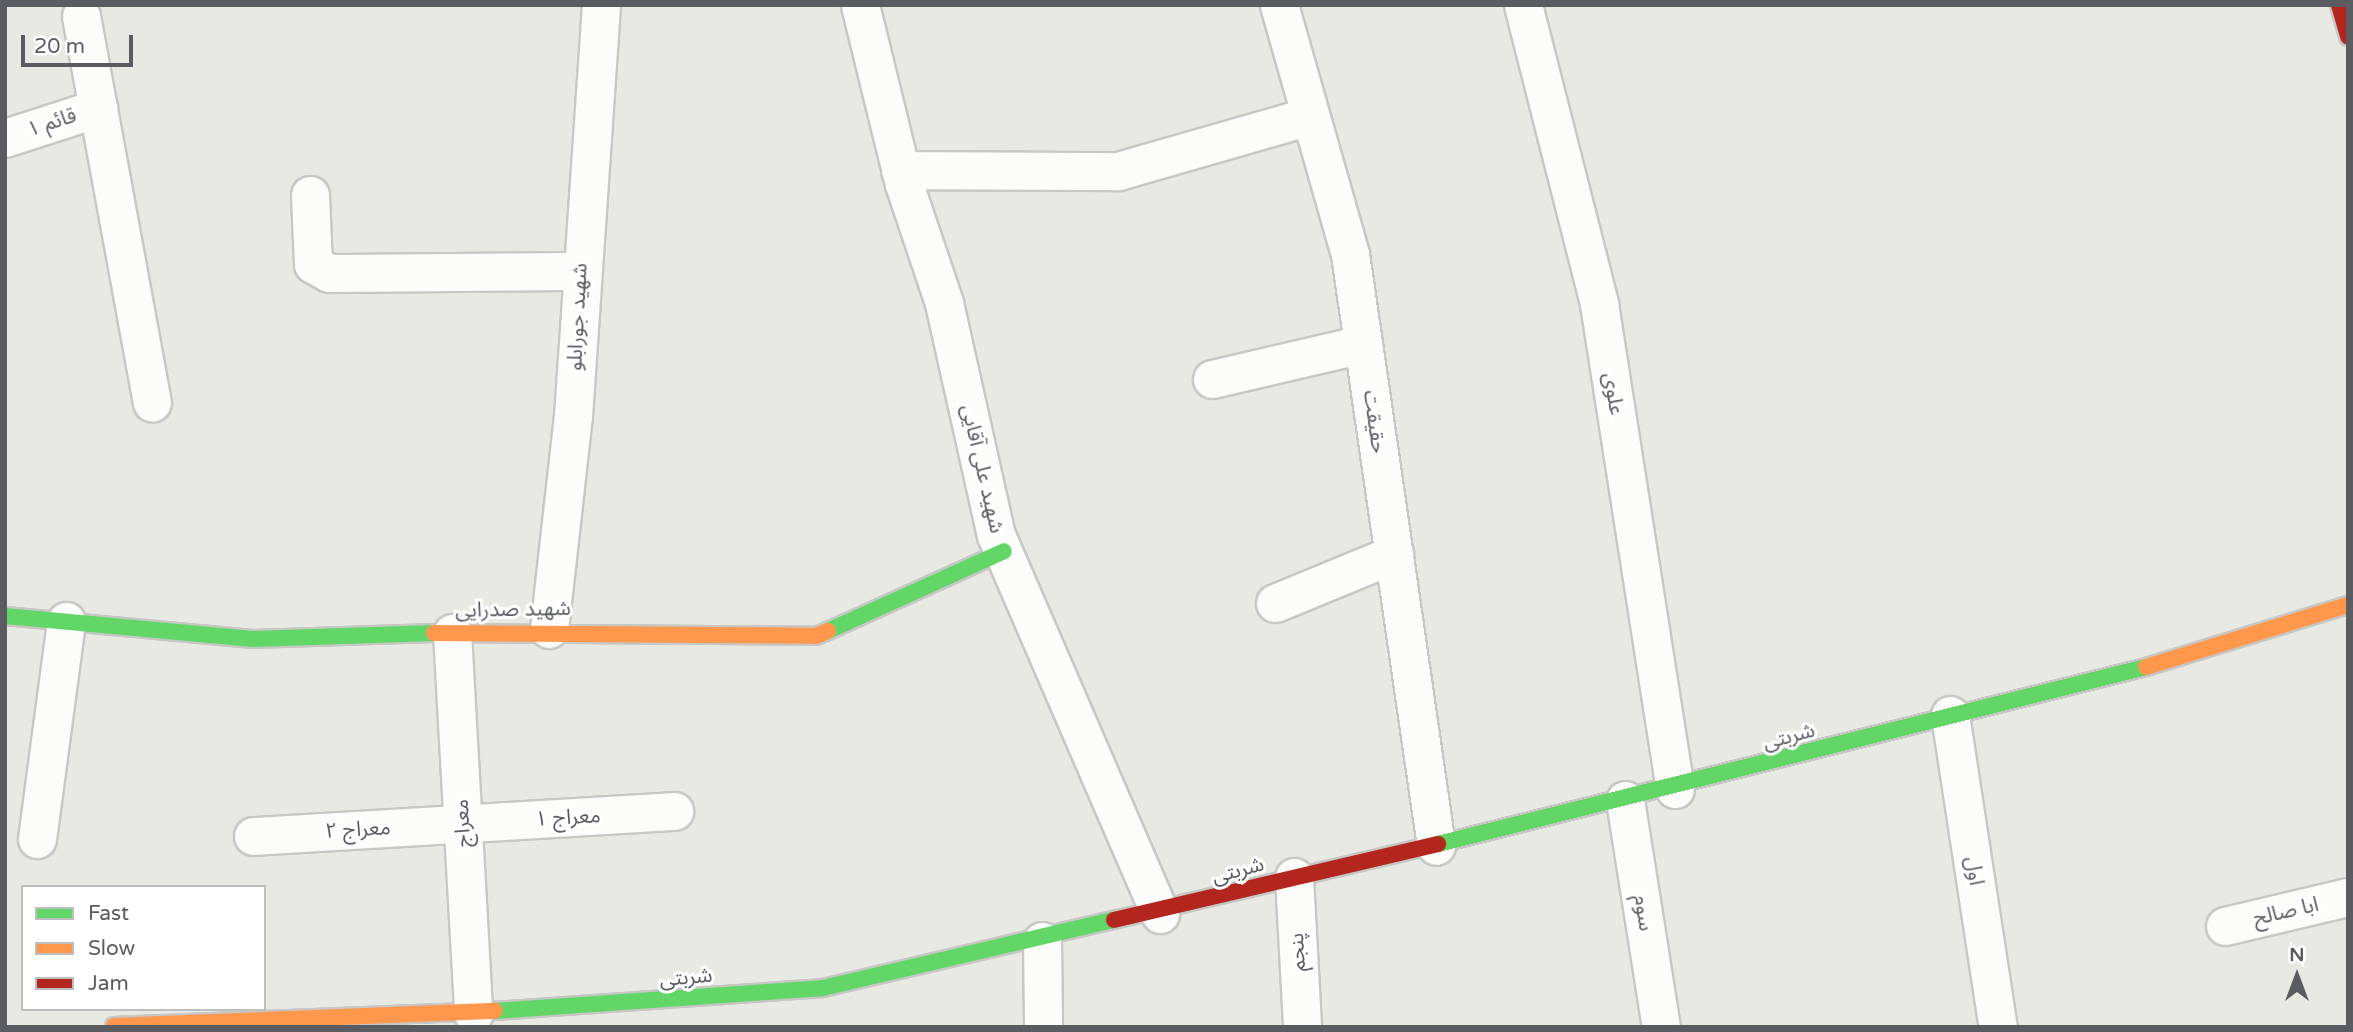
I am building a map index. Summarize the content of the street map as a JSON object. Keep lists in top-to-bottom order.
{
  "streets": {
    "street": [
      "قائم ۱",
      "شهید جورابلو",
      "علوی",
      "حقیقت",
      "شهید علی آقایی",
      "شهید صدرایی",
      "شربتی",
      "معراج ۱",
      "معراج",
      "معراج ۲",
      "اول",
      "ابا صالح",
      "سوم",
      "پنجم"
    ]
  },
  "crossings": [
    ["شهید جورابلو", "شهید صدرایی"],
    ["علوی", "شربتی"],
    ["حقیقت", "شربتی"],
    ["شهید علی آقایی", "شهید صدرایی"],
    ["شهید علی آقایی", "شربتی"],
    ["شهید صدرایی", "معراج"],
    ["شربتی", "معراج"],
    ["شربتی", "اول"],
    ["شربتی", "سوم"],
    ["شربتی", "پنجم"],
    ["معراج ۱", "معراج"],
    ["معراج ۱", "معراج ۲"],
    ["معراج", "معراج ۲"]
  ],
  "legend": ["Fast", "Slow", "Jam"],
  "scale_bar": "20 m",
  "north": "top"
}
